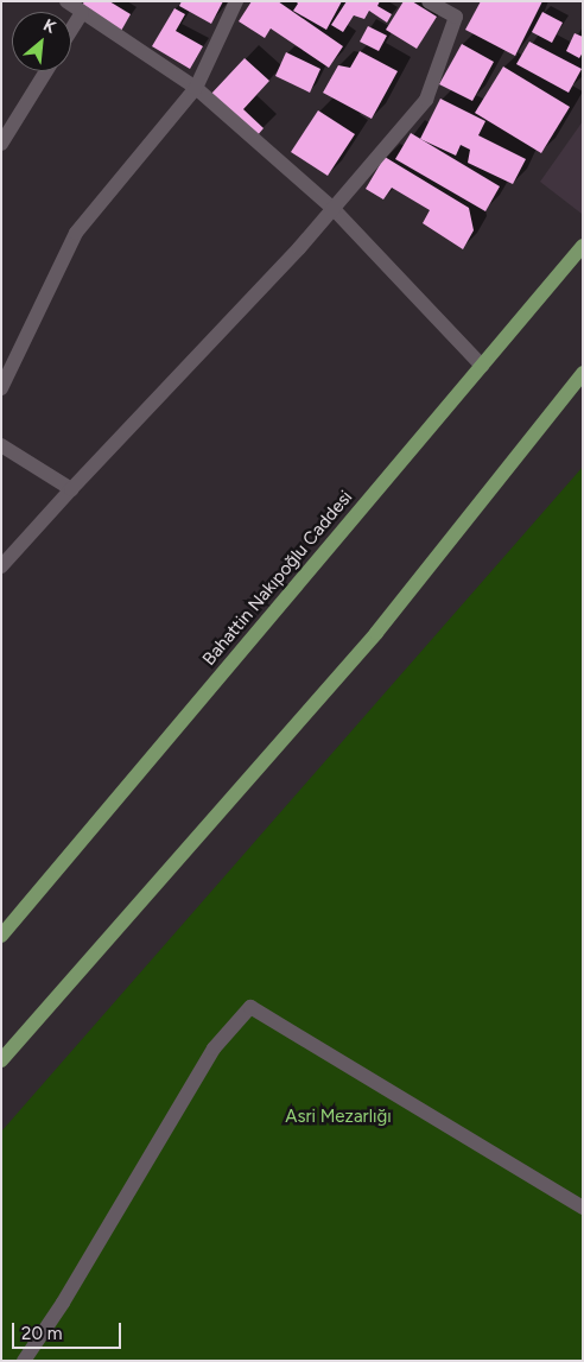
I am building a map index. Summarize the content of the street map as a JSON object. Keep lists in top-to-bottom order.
{
  "streets": {
    "main road": ["Bahattin Nakıpoğlu Caddesi"]
  },
  "parks": ["Asri Mezarlığı"],
  "scale_bar": "20 m",
  "north": "top right"
}
